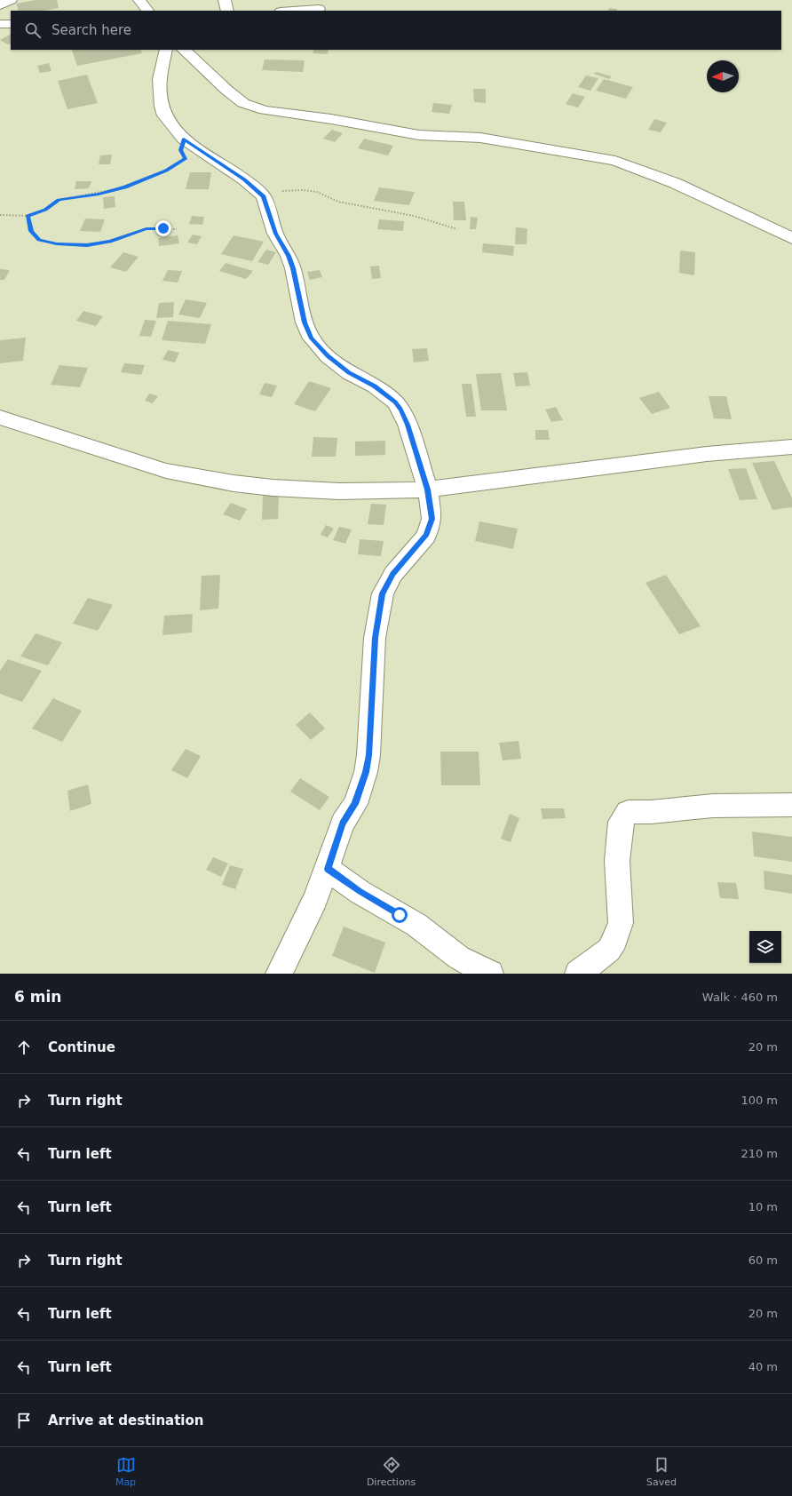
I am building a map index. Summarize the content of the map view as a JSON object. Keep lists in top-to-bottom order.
{
  "north": "left",
  "page": {
    "search": "Search here",
    "heading": ["6 min", "Walk · 460 m"],
    "list": [
      ["Continue", "20 m"],
      ["Turn right", "100 m"],
      ["Turn left", "210 m"],
      ["Turn left", "10 m"],
      ["Turn right", "60 m"],
      ["Turn left", "20 m"],
      ["Turn left", "40 m"],
      "Arrive at destination"
    ],
    "nav": ["Map", "Directions", "Saved"]
  }
}
